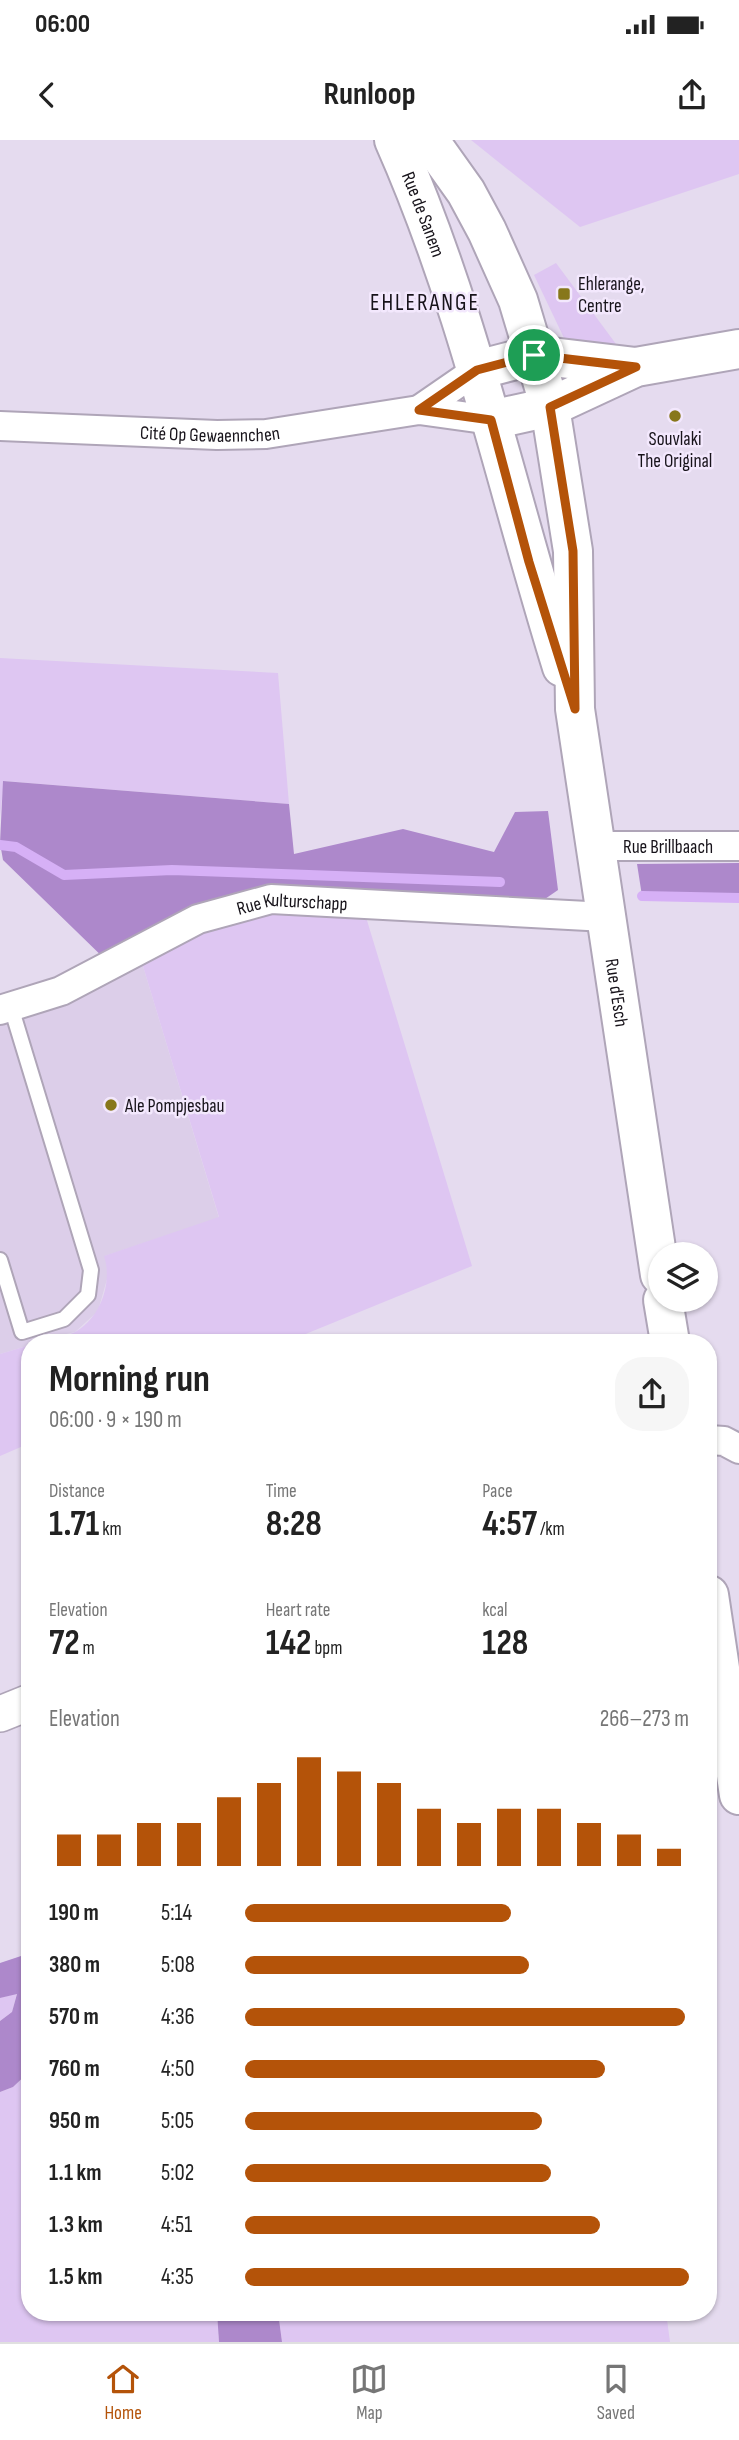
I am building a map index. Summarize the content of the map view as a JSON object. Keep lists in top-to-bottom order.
{
  "streets": {
    "main road": ["Rue de Sanem", "Rue d'Esch"],
    "street": ["Cité Op Gewaennchen", "Rue Brillbaach", "Rue Kulturschapp"]
  },
  "crossings": [
    ["Rue de Sanem", "Cité Op Gewaennchen"],
    ["Rue de Sanem", "Rue d'Esch"],
    ["Cité Op Gewaennchen", "Rue d'Esch"],
    ["Rue Brillbaach", "Rue d'Esch"],
    ["Rue Kulturschapp", "Rue d'Esch"]
  ],
  "districts": ["EHLERANGE"],
  "places": {
    "transit": ["Ehlerange, Centre"],
    "other": ["Souvlaki The Original", "Ale Pompjesbau"]
  },
  "page": {
    "status": "06:00",
    "header": "Runloop",
    "heading": ["Morning run", "06:00 · 9 × 190 m"],
    "stats": [
      ["Distance", "1.71 km"],
      ["Time", "8:28"],
      ["Pace", "4:57 /km"],
      ["Elevation", "72 m"],
      ["Heart rate", "142 bpm"],
      ["kcal", "128"]
    ],
    "chart": ["Elevation", "266–273 m"],
    "list": [
      {
        "name": "190 m",
        "note": "5:14"
      },
      {
        "name": "380 m",
        "note": "5:08"
      },
      {
        "name": "570 m",
        "note": "4:36"
      },
      {
        "name": "760 m",
        "note": "4:50"
      },
      {
        "name": "950 m",
        "note": "5:05"
      },
      {
        "name": "1.1 km",
        "note": "5:02"
      },
      {
        "name": "1.3 km",
        "note": "4:51"
      },
      {
        "name": "1.5 km",
        "note": "4:35"
      }
    ],
    "tabs": ["Home", "Map", "Saved"]
  }
}
